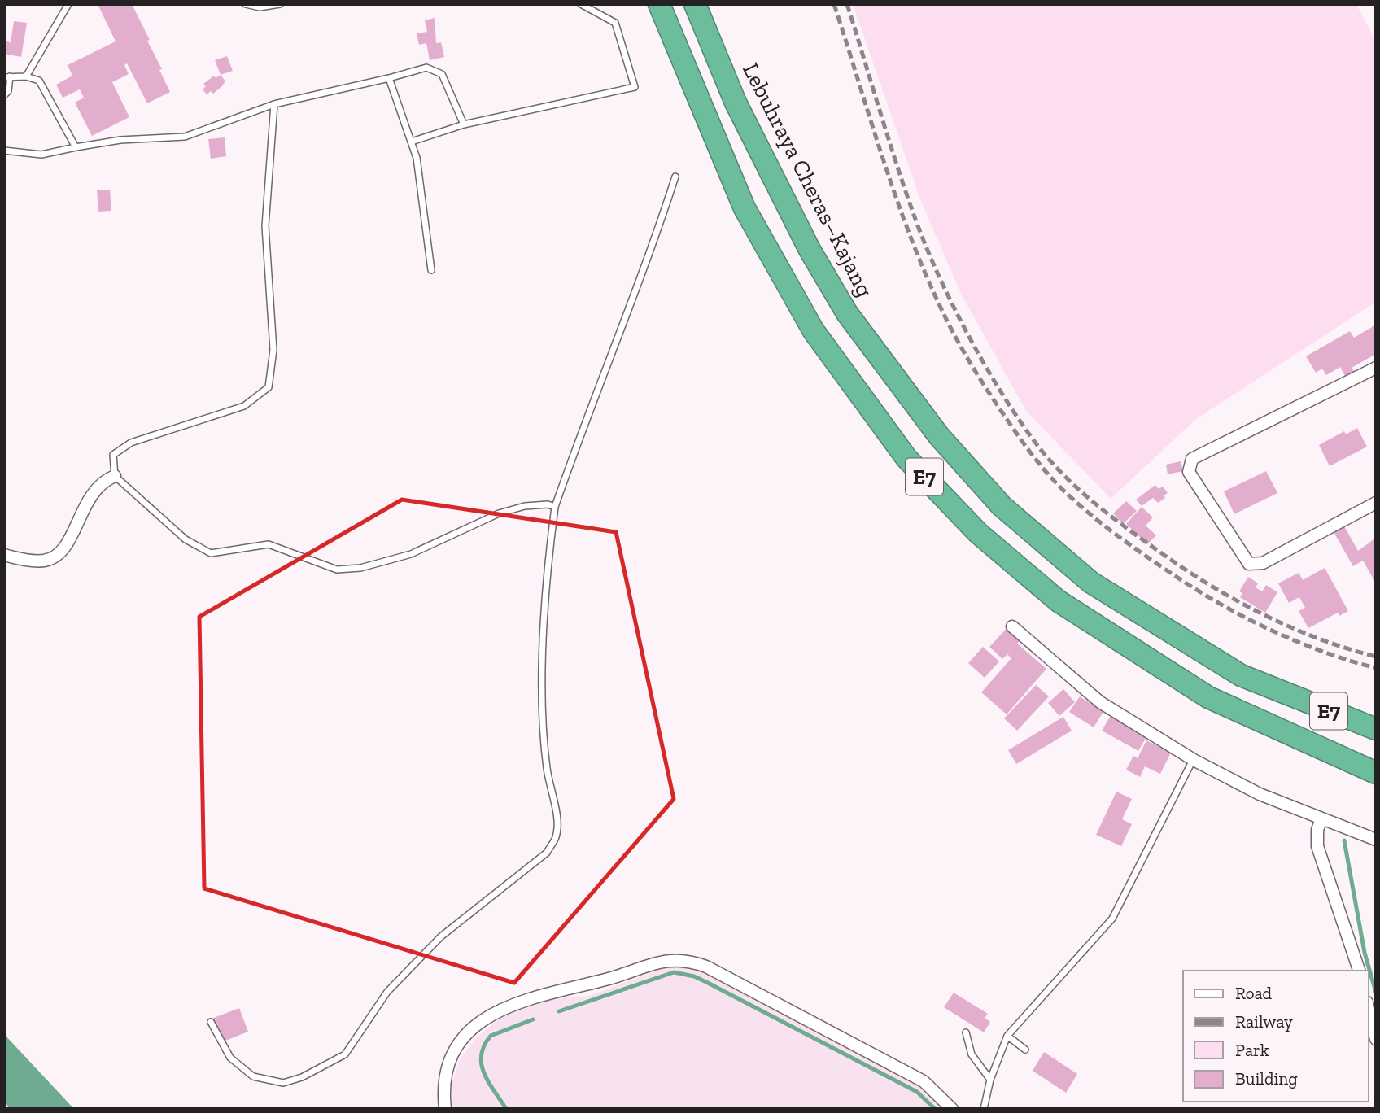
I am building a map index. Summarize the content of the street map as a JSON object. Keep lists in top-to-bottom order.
{
  "streets": {
    "highway": ["Lebuhraya Cheras–Kajang", "E7"]
  },
  "legend": [
    "Road",
    "Railway",
    "Park",
    "Building"
  ]
}
